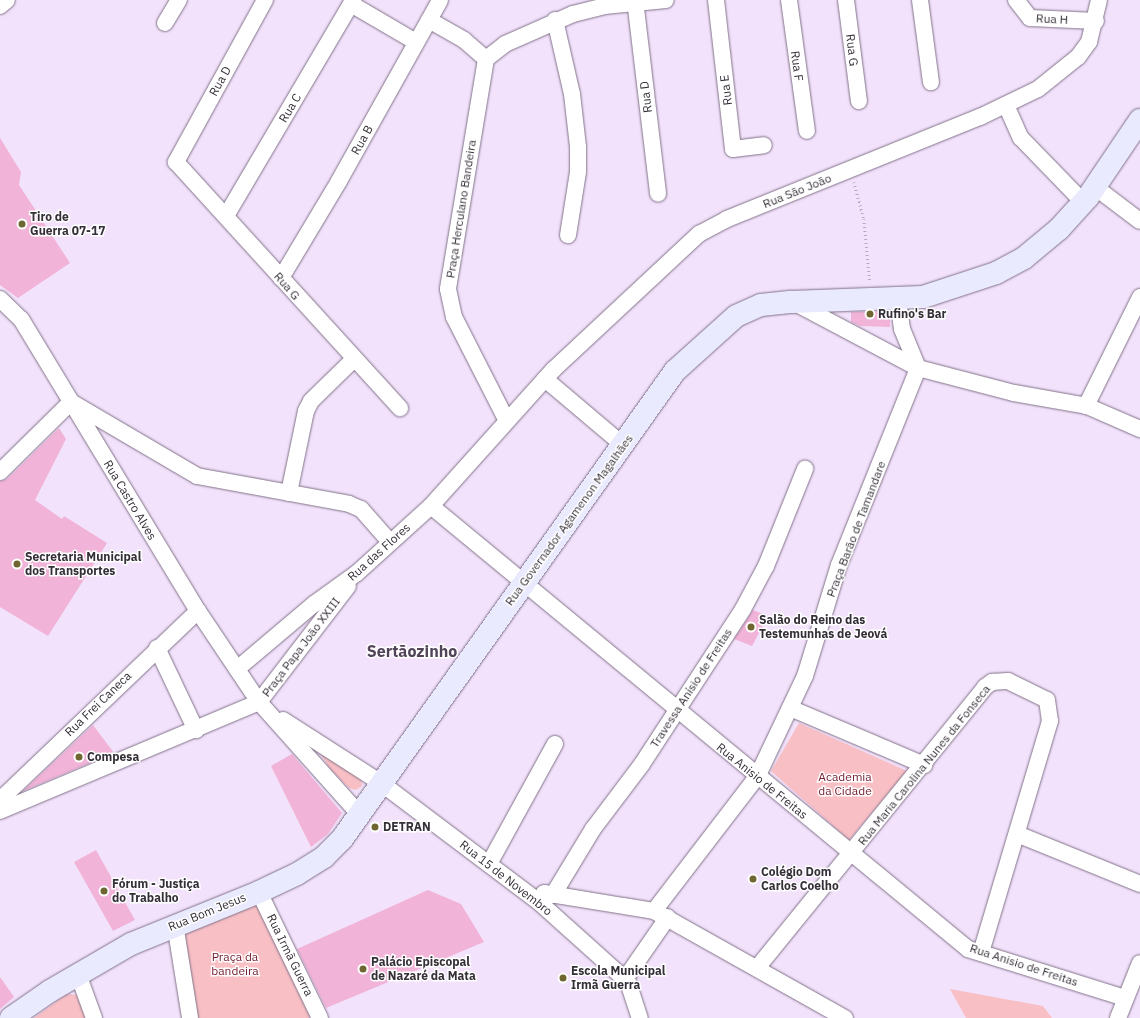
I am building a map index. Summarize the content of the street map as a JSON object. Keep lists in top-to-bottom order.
{
  "streets": {
    "street": [
      "Rua H",
      "Rua G",
      "Rua F",
      "Rua D",
      "Rua E",
      "Rua C",
      "Rua B",
      "Rua São João",
      "Praça Herculano Bandeira",
      "Rua Castro Alves",
      "Rua Governador Agamenon Magalhães",
      "Praça Barão de Tamandare",
      "Rua das Flores",
      "Praça Papa João XXIII",
      "Travessa Anísio de Freitas",
      "Rua Frei Caneca",
      "Rua Maria Carolina Nunes da Fonseca",
      "Rua Anisio de Freitas",
      "Rua 15 de Novembro",
      "Rua Bom Jesus",
      "Rua Irmã Guerra"
    ]
  },
  "crossings": [
    ["Rua H", "Rua São João"],
    ["Rua G", "Rua D"],
    ["Rua G", "Rua C"],
    ["Rua G", "Rua B"],
    ["Rua São João", "Praça Herculano Bandeira"],
    ["Rua São João", "Rua das Flores"],
    ["Praça Herculano Bandeira", "Rua das Flores"],
    ["Rua Castro Alves", "Rua das Flores"],
    ["Rua Castro Alves", "Praça Papa João XXIII"],
    ["Rua Castro Alves", "Rua Frei Caneca"],
    ["Rua Castro Alves", "Rua 15 de Novembro"],
    ["Rua Castro Alves", "Rua Bom Jesus"],
    ["Rua Governador Agamenon Magalhães", "Rua Anisio de Freitas"],
    ["Rua Governador Agamenon Magalhães", "Rua 15 de Novembro"],
    ["Rua Governador Agamenon Magalhães", "Rua Bom Jesus"],
    ["Praça Barão de Tamandare", "Rua Anisio de Freitas"],
    ["Praça Barão de Tamandare", "Rua 15 de Novembro"],
    ["Rua das Flores", "Praça Papa João XXIII"],
    ["Rua das Flores", "Rua Anisio de Freitas"],
    ["Praça Papa João XXIII", "Rua 15 de Novembro"],
    ["Travessa Anísio de Freitas", "Rua Anisio de Freitas"],
    ["Rua Maria Carolina Nunes da Fonseca", "Rua Anisio de Freitas"],
    ["Rua 15 de Novembro", "Rua Bom Jesus"],
    ["Rua Bom Jesus", "Rua Irmã Guerra"]
  ],
  "districts": ["Sertãozinho"],
  "parks": ["Academia da Cidade", "Praça da bandeira"],
  "places": [
    "Tiro de Guerra 07-17",
    "Rufino's Bar",
    "Secretaria Municipal dos Transportes",
    "Salão do Reino das Testemunhas de Jeová",
    "Compesa",
    "DETRAN",
    "Colégio Dom Carlos Coelho",
    "Fórum - Justiça do Trabalho",
    "Palácio Episcopal de Nazaré da Mata",
    "Escola Municipal Irmã Guerra"
  ]
}
